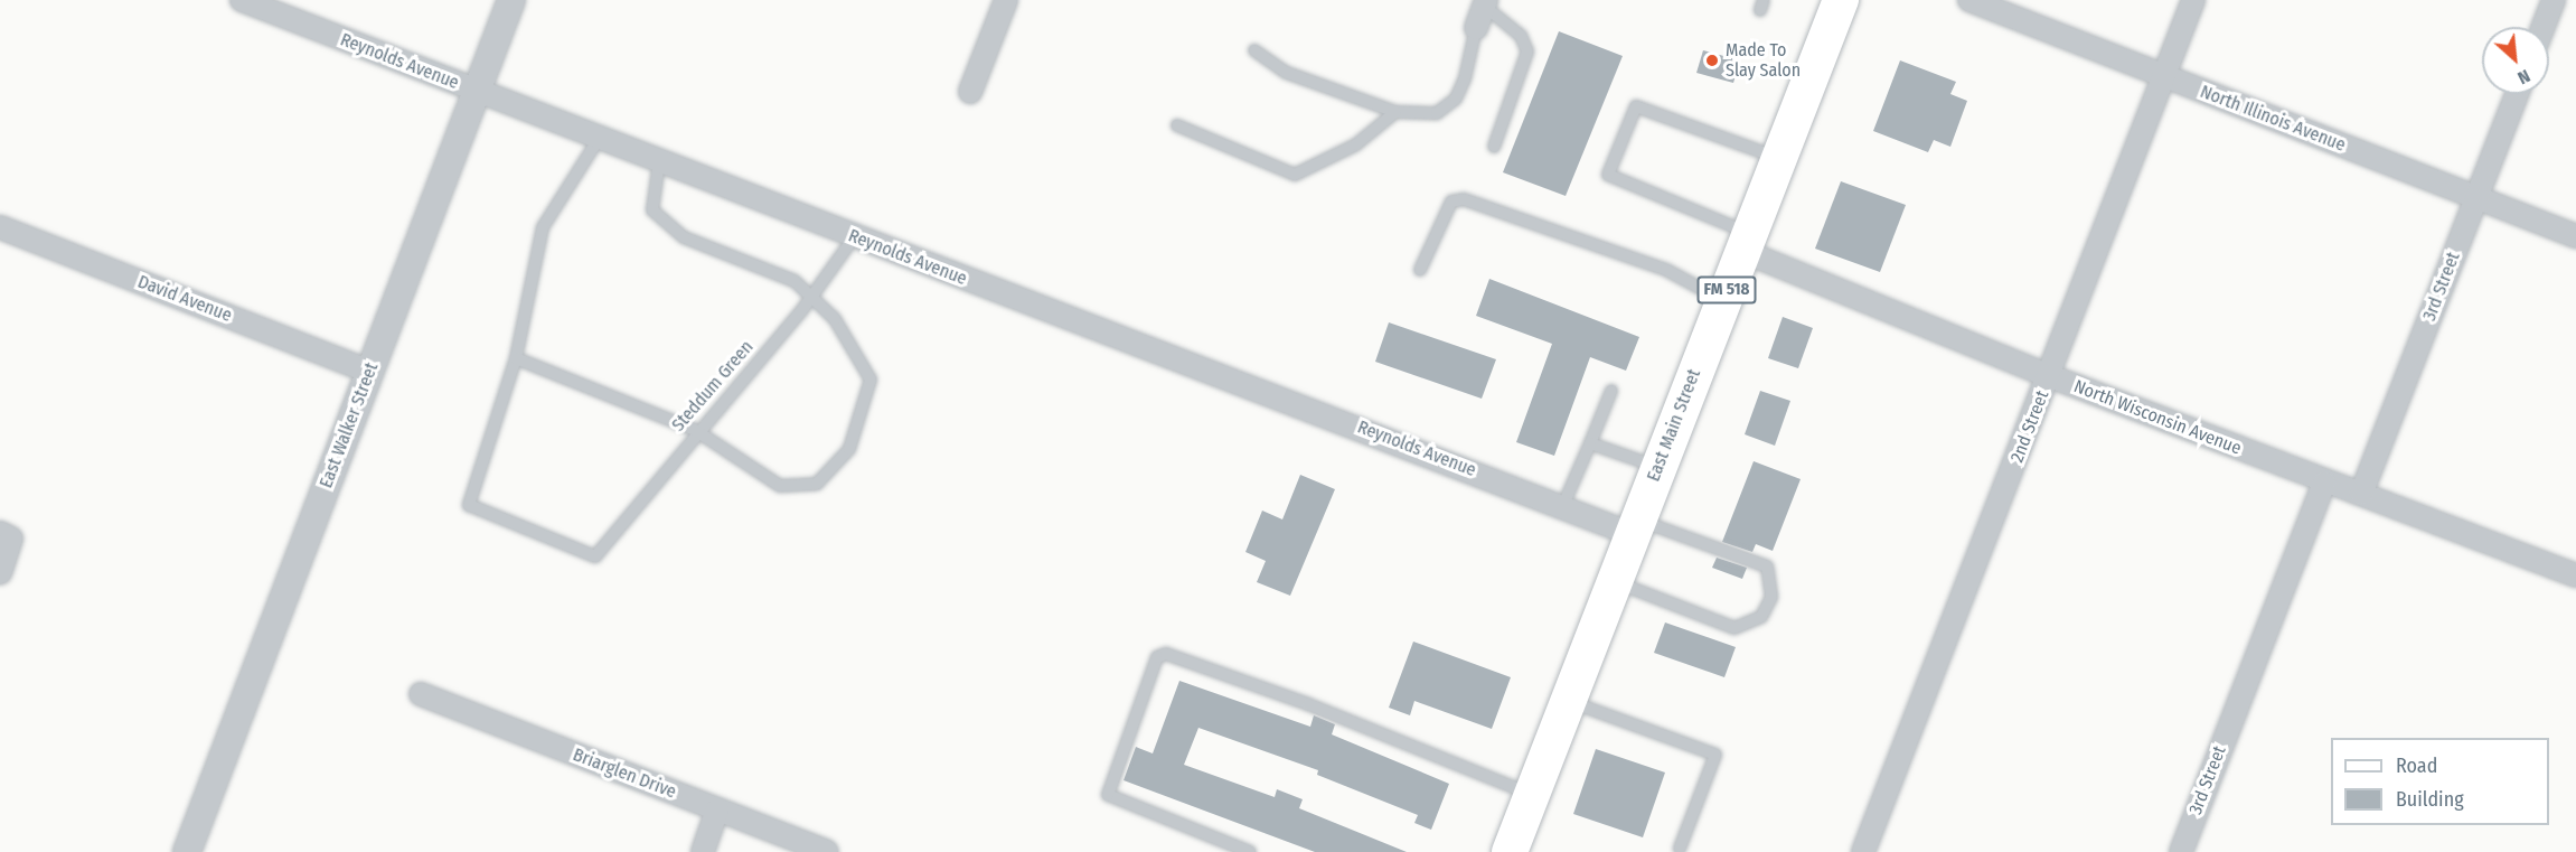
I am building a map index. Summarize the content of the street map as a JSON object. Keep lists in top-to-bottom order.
{
  "streets": {
    "main road": ["FM 518", "East Main Street"],
    "street": [
      "Reynolds Avenue",
      "North Illinois Avenue",
      "3rd Street",
      "David Avenue",
      "North Wisconsin Avenue",
      "East Walker Street",
      "2nd Street",
      "Briarglen Drive"
    ],
    "lane": ["Steddum Green"]
  },
  "crossings": [
    ["Reynolds Avenue", "Steddum Green"],
    ["Reynolds Avenue", "East Walker Street"],
    ["Reynolds Avenue", "East Main Street"],
    ["North Illinois Avenue", "3rd Street"],
    ["North Illinois Avenue", "2nd Street"],
    ["3rd Street", "North Wisconsin Avenue"],
    ["David Avenue", "East Walker Street"],
    ["North Wisconsin Avenue", "East Main Street"],
    ["North Wisconsin Avenue", "2nd Street"]
  ],
  "places": ["Made To Slay Salon"],
  "legend": ["Road", "Building"],
  "north": "bottom right"
}
